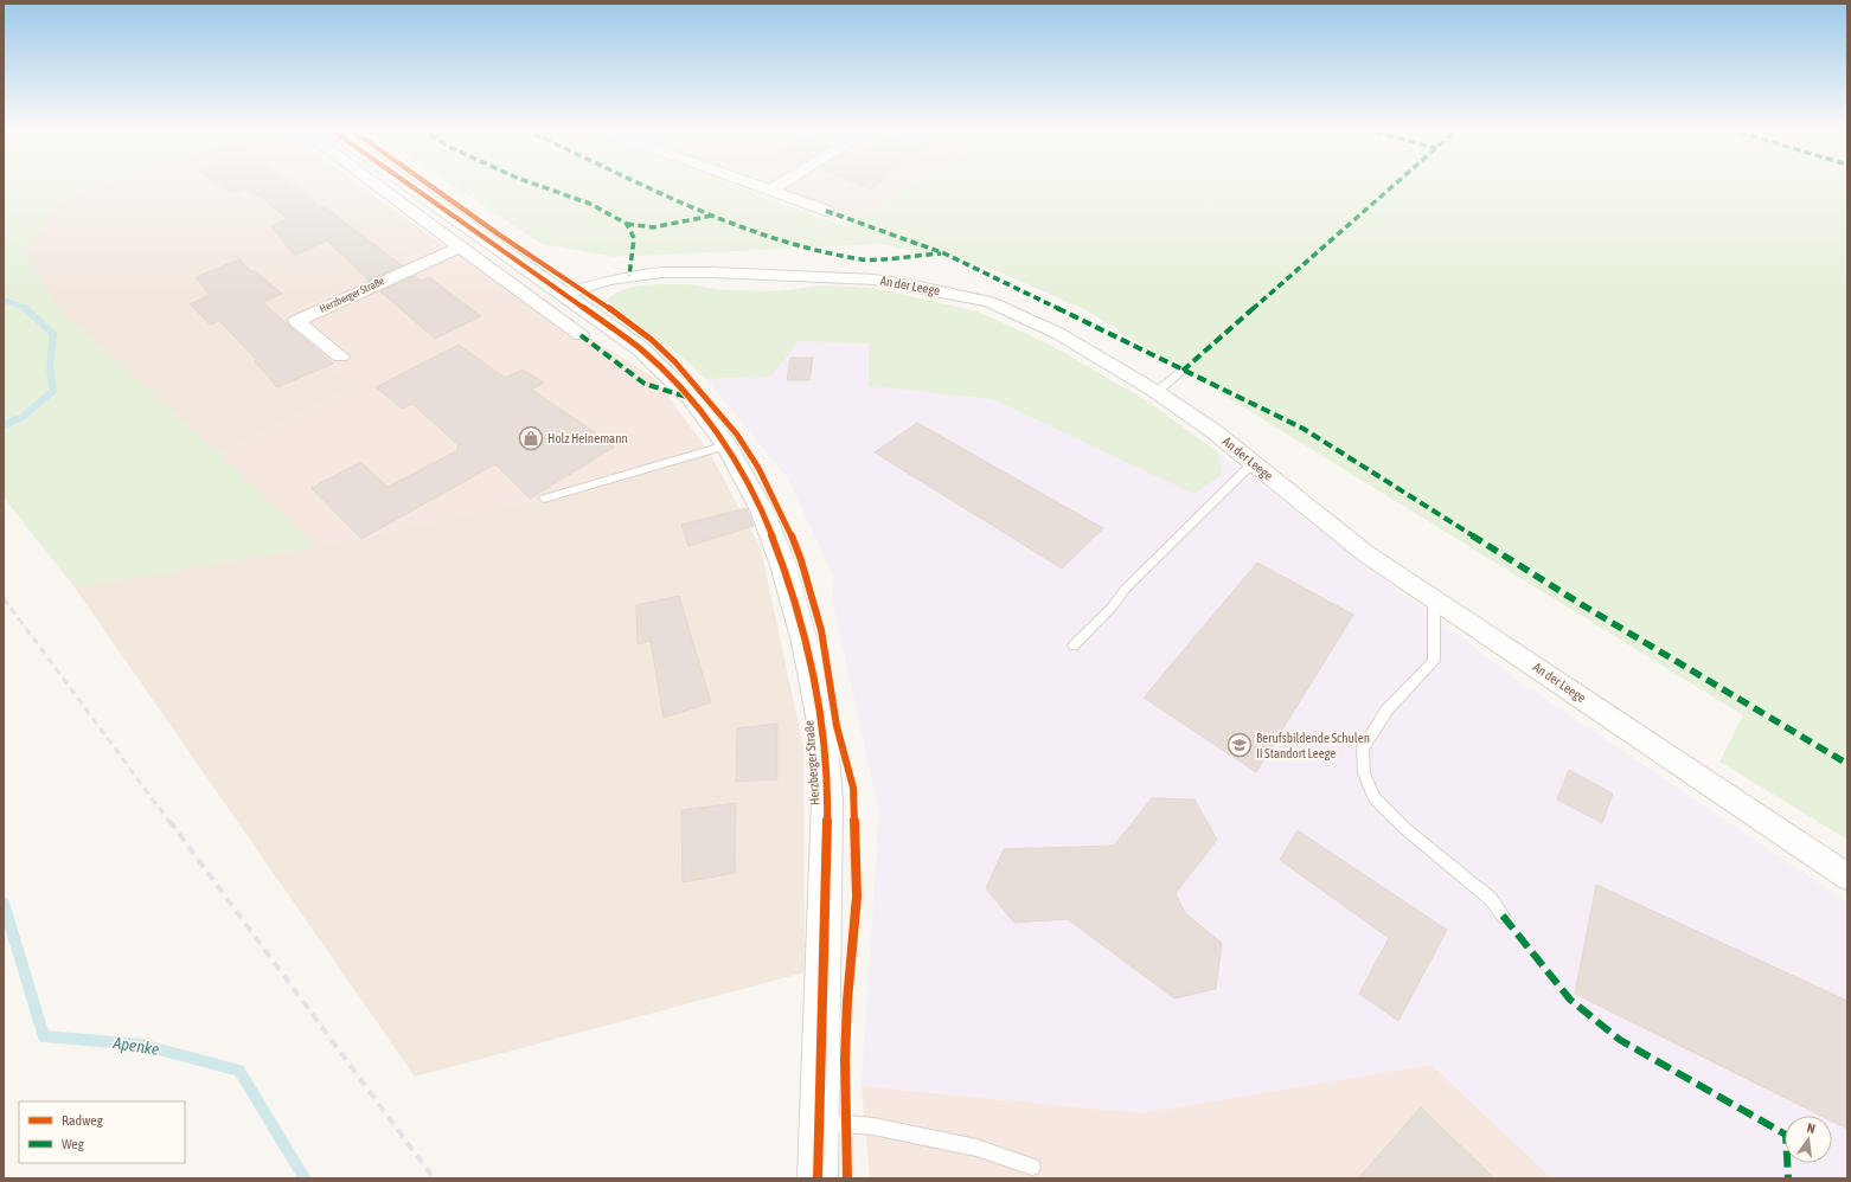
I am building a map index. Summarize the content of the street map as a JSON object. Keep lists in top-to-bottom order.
{
  "streets": {
    "street": ["An der Leege", "Herzberger Straße"]
  },
  "crossings": [
    ["An der Leege", "Herzberger Straße"]
  ],
  "water": ["Apenke"],
  "places": {
    "shop": ["Holz Heinemann"],
    "school or university": ["Berufsbildende Schulen II Standort Leege"]
  },
  "legend": ["Radweg", "Weg"],
  "north": "top"
}
